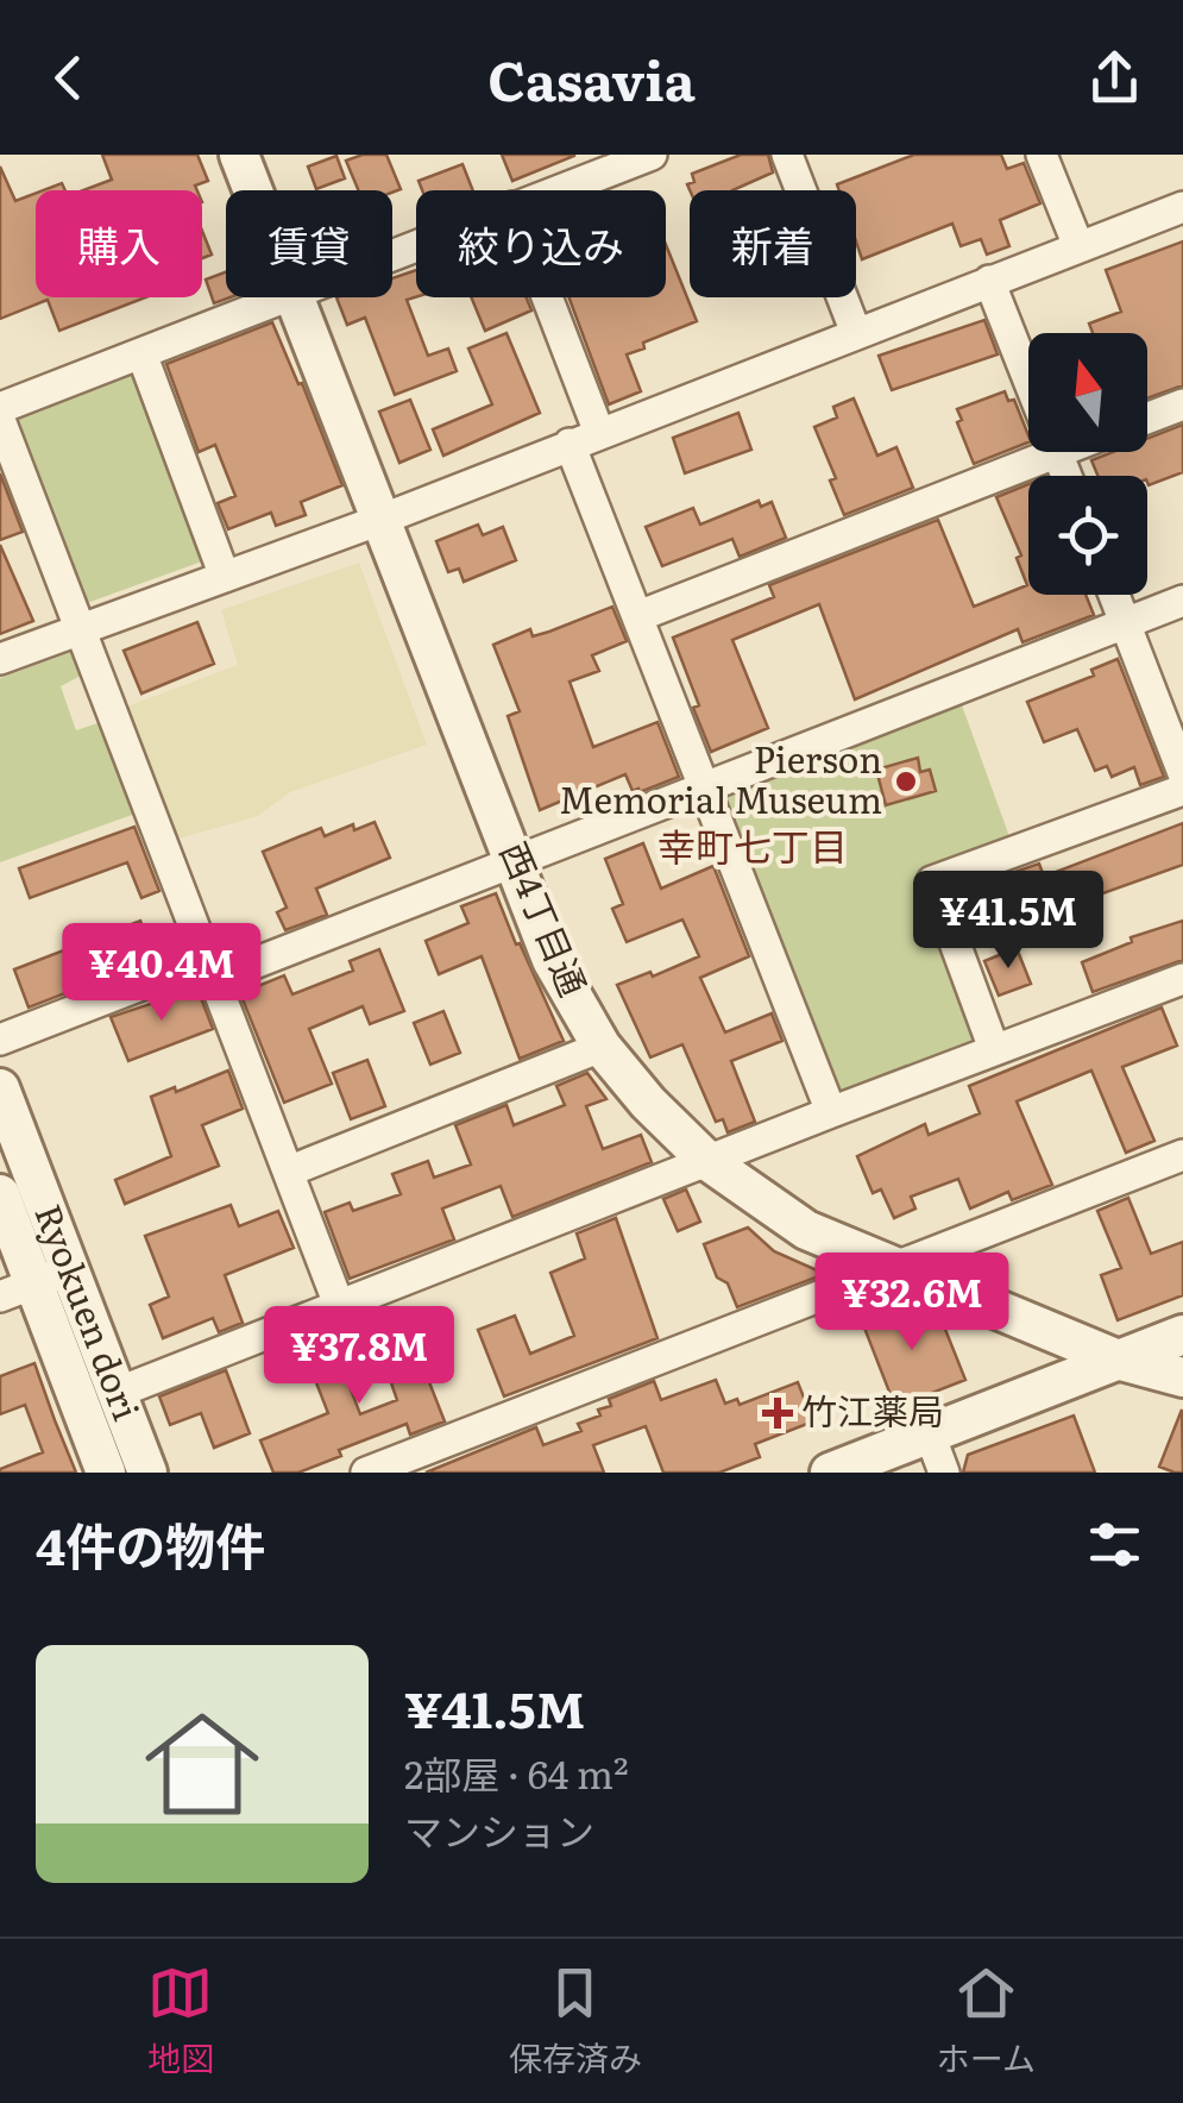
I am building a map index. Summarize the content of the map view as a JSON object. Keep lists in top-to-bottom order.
{
  "streets": {
    "street": ["西4丁目通", "Ryokuen dori"]
  },
  "districts": ["幸町七丁目"],
  "places": {
    "other": ["Pierson Memorial Museum"],
    "health": ["竹江薬局"]
  },
  "north": "top",
  "page": {
    "header": "Casavia",
    "chip": [
      "購入",
      "賃貸",
      "絞り込み",
      "新着"
    ],
    "price": [
      "¥41.5M",
      "¥40.4M",
      "¥32.6M",
      "¥37.8M"
    ],
    "heading": "4件の物件",
    "list": [
      {
        "name": "¥41.5M",
        "note": "2部屋 · 64 m² · マンション"
      }
    ],
    "tabs": ["地図", "保存済み", "ホーム"]
  }
}
